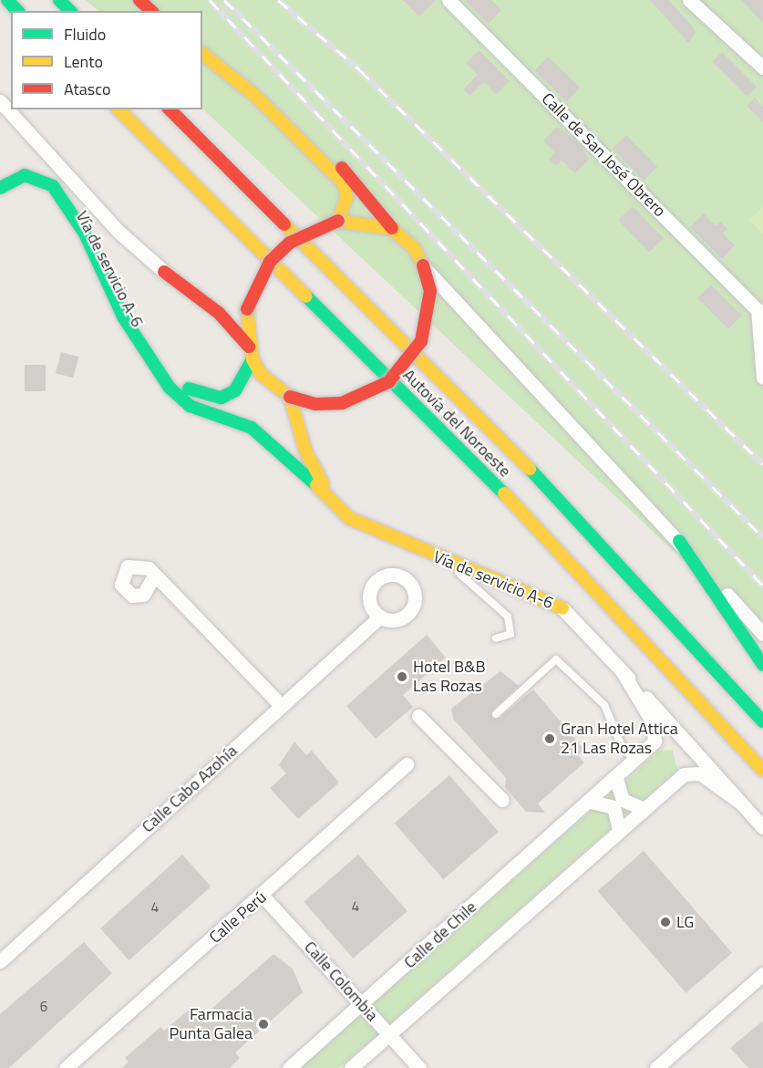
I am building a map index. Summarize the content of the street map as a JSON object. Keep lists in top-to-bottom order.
{
  "streets": {
    "main road": ["Vía de servicio A-6", "Autovía del Noroeste"],
    "street": [
      "Calle de San José Obrero",
      "Calle Cabo Azohía",
      "Calle Perú",
      "Calle de Chile",
      "Calle Colombia"
    ]
  },
  "crossings": [
    ["Vía de servicio A-6", "Calle de Chile"],
    ["Calle Perú", "Calle Colombia"],
    ["Calle de Chile", "Calle Colombia"]
  ],
  "places": [
    "Hotel B&B Las Rozas",
    "Gran Hotel Attica 21 Las Rozas",
    "LG",
    "Farmacia Punta Galea"
  ],
  "house_numbers": ["4", "4", "6"],
  "legend": ["Fluido", "Lento", "Atasco"]
}
